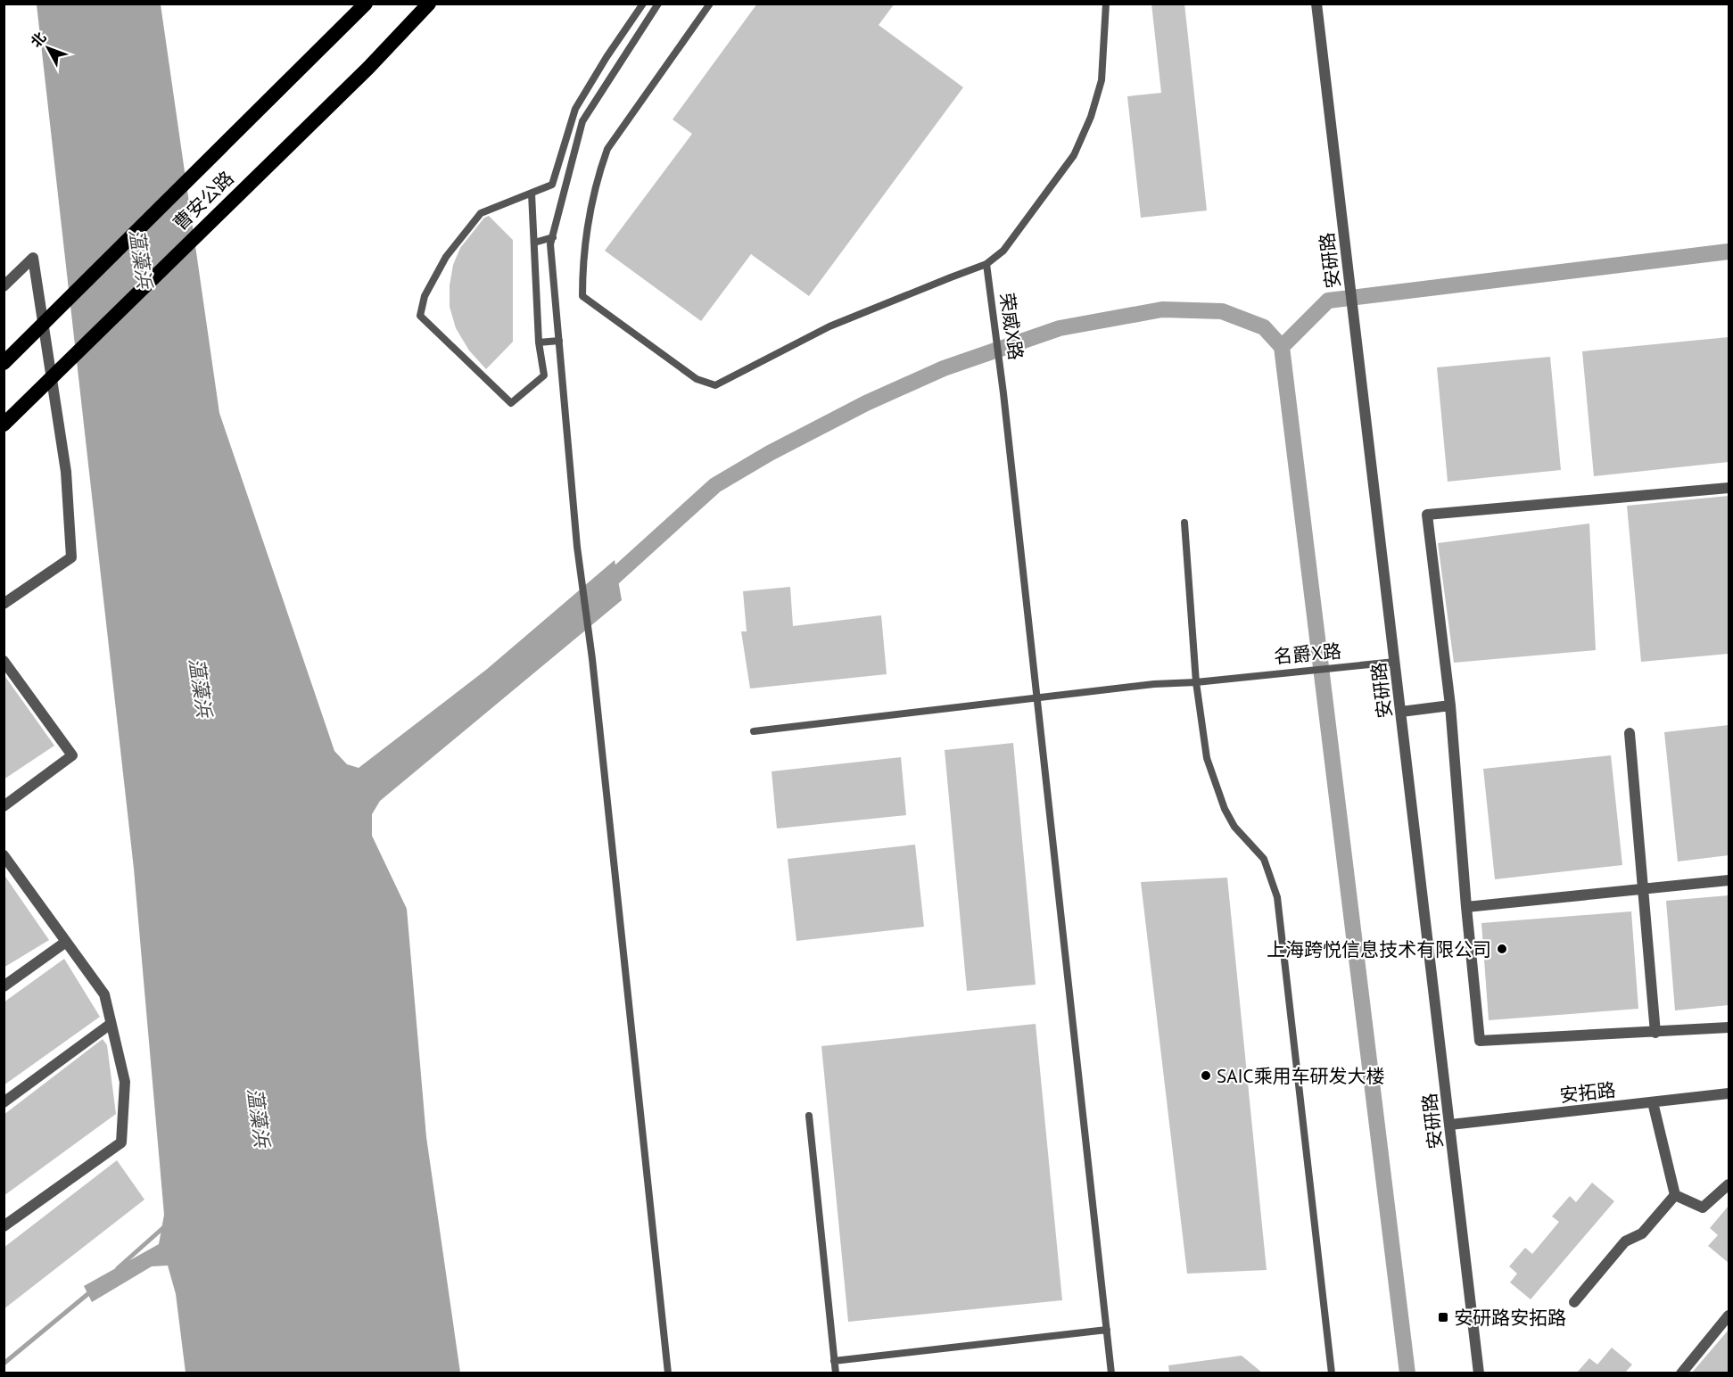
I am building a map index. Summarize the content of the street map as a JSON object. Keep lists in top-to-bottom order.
{
  "streets": {
    "highway": ["曹安公路"],
    "street": ["安研路", "安拓路"],
    "lane": ["荣威X路", "名爵X路"]
  },
  "crossings": [
    ["安研路", "名爵X路"],
    ["安研路", "安拓路"],
    ["荣威X路", "名爵X路"]
  ],
  "water": ["蕰藻浜"],
  "places": {
    "other": ["上海跨悦信息技术有限公司", "SAIC乘用车研发大楼"],
    "transit": ["安研路安拓路"]
  },
  "north": "top left"
}
